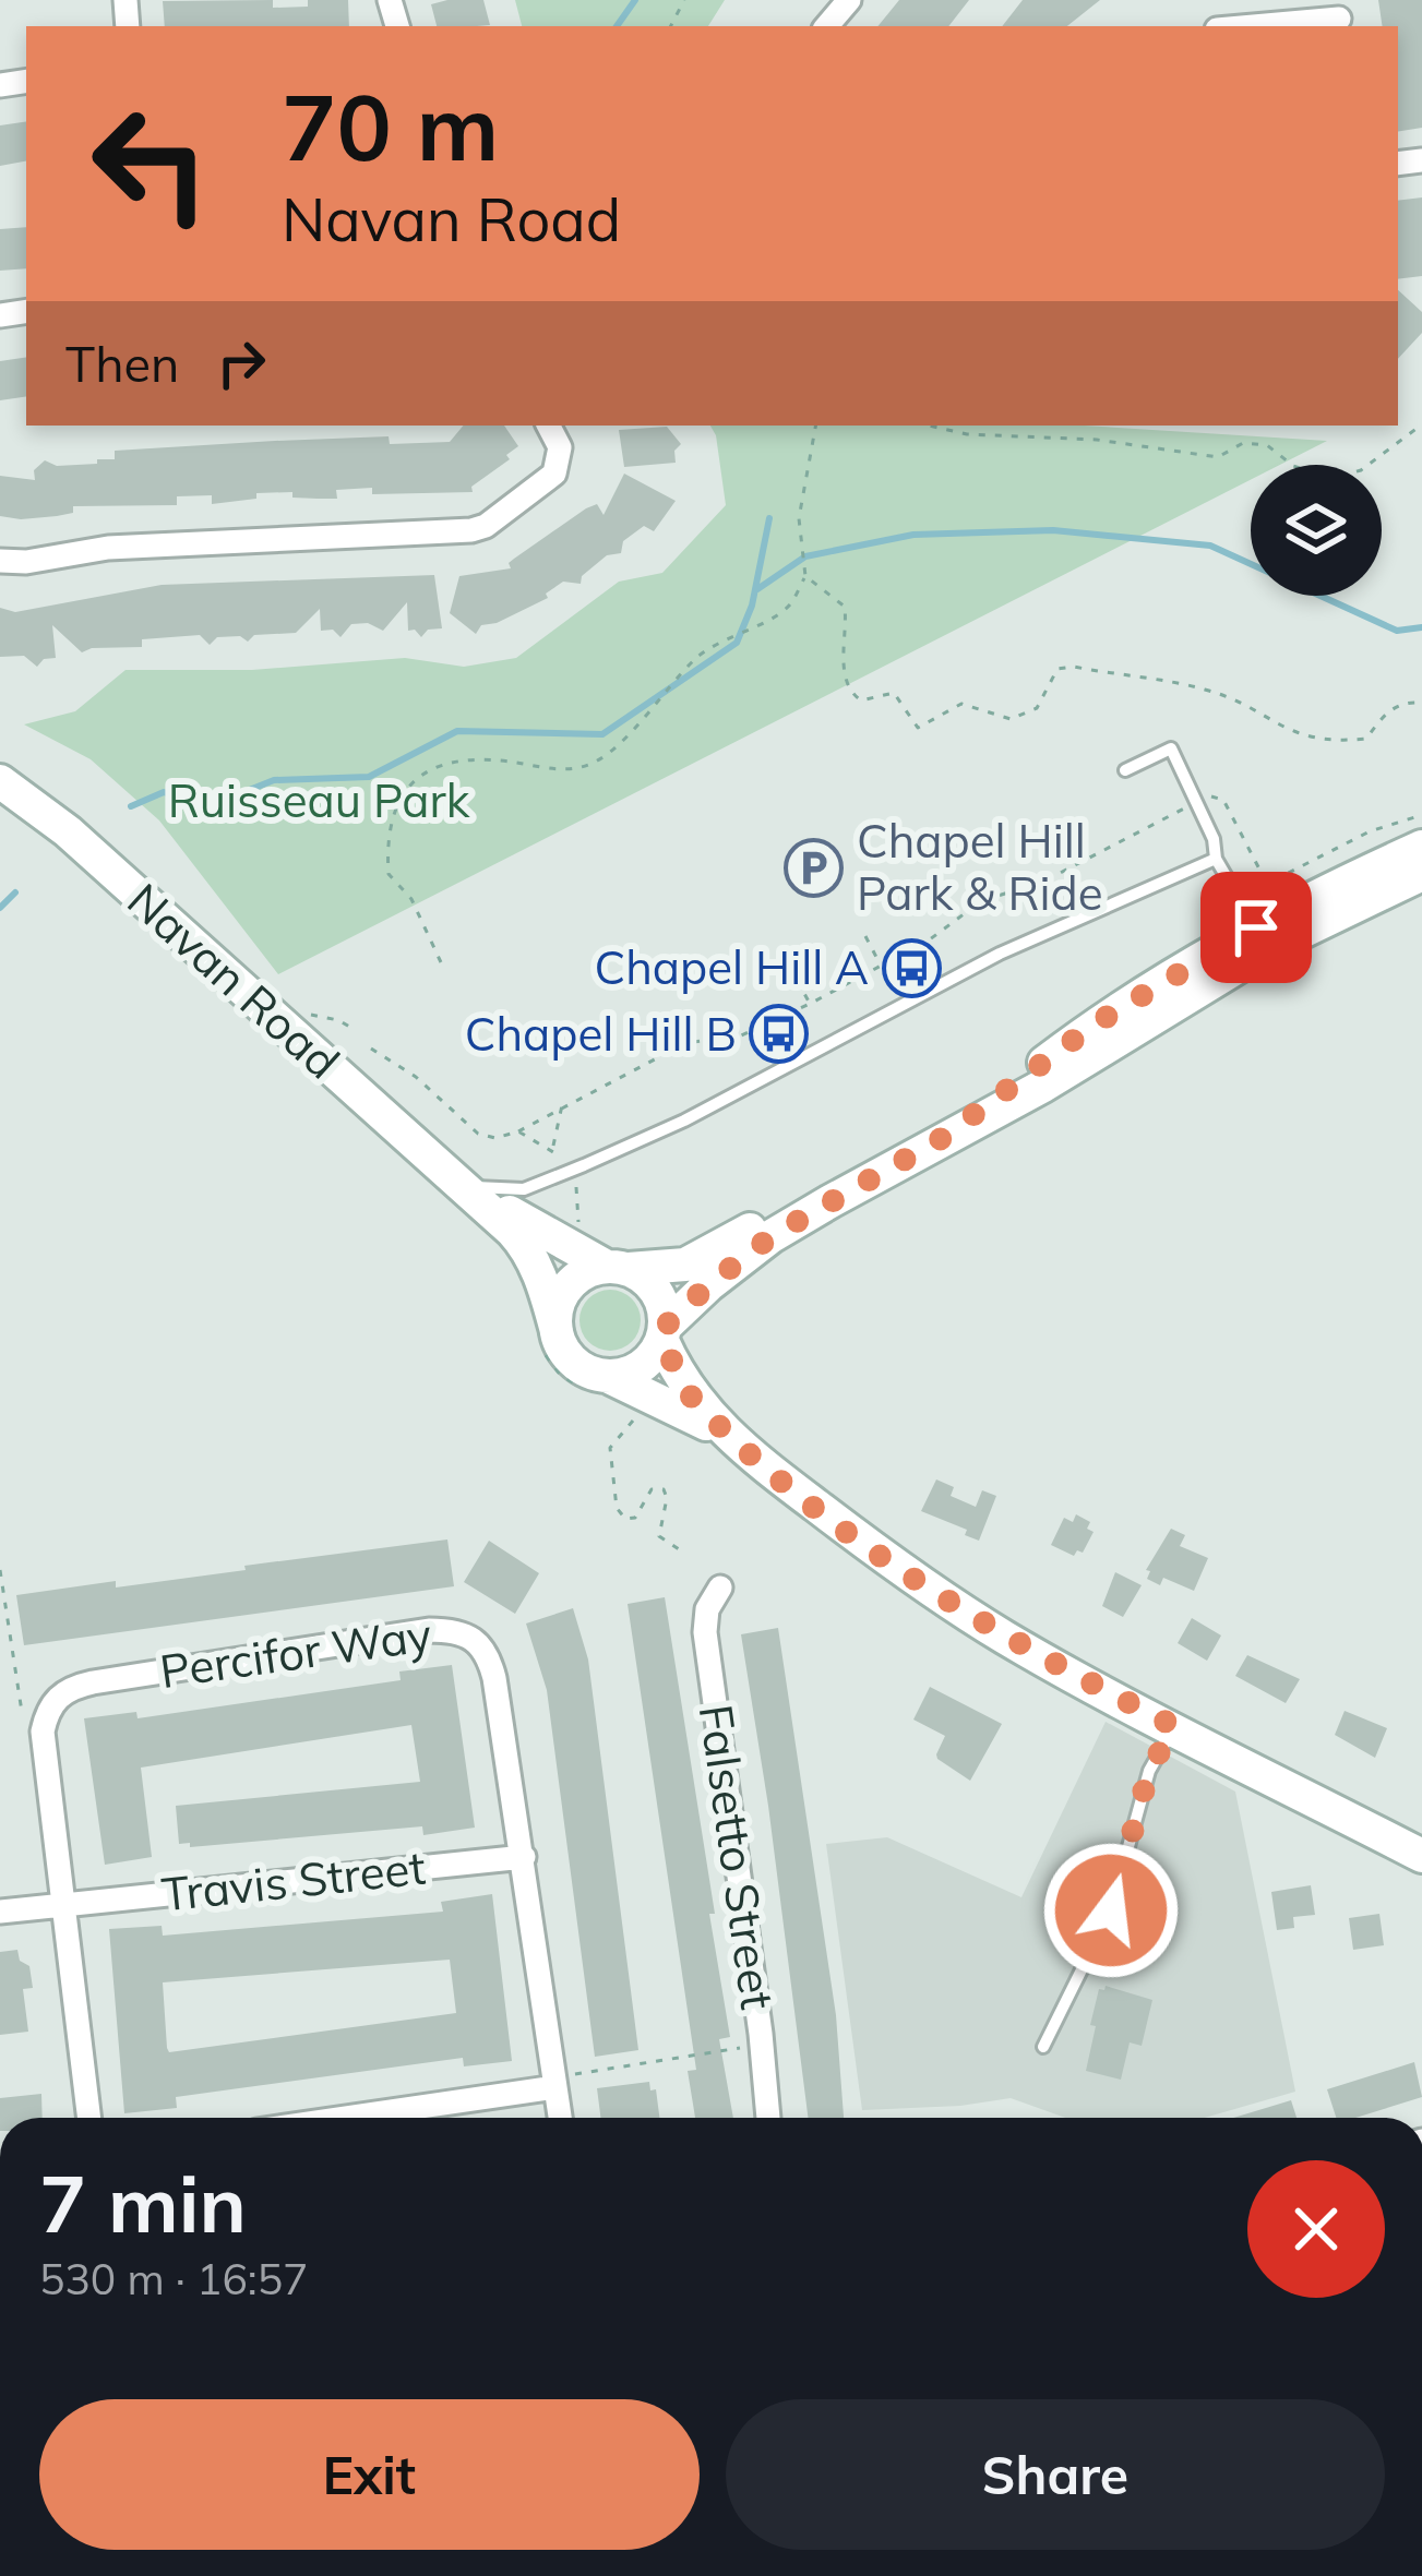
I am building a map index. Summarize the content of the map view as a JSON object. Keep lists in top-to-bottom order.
{
  "streets": {
    "main road": ["Navan Road"],
    "street": ["Percifor Way", "Falsetto Street", "Travis Street"]
  },
  "crossings": [
    ["Percifor Way", "Travis Street"]
  ],
  "parks": ["Ruisseau Park"],
  "places": {
    "parking": ["Chapel Hill Park & Ride"],
    "bus stop": ["Chapel Hill A", "Chapel Hill B"]
  },
  "page": {
    "turn": ["70 m", "Navan Road"],
    "then": "Then",
    "heading": ["7 min", "530 m · 16:57"],
    "buttons": ["Exit", "Share"]
  }
}
